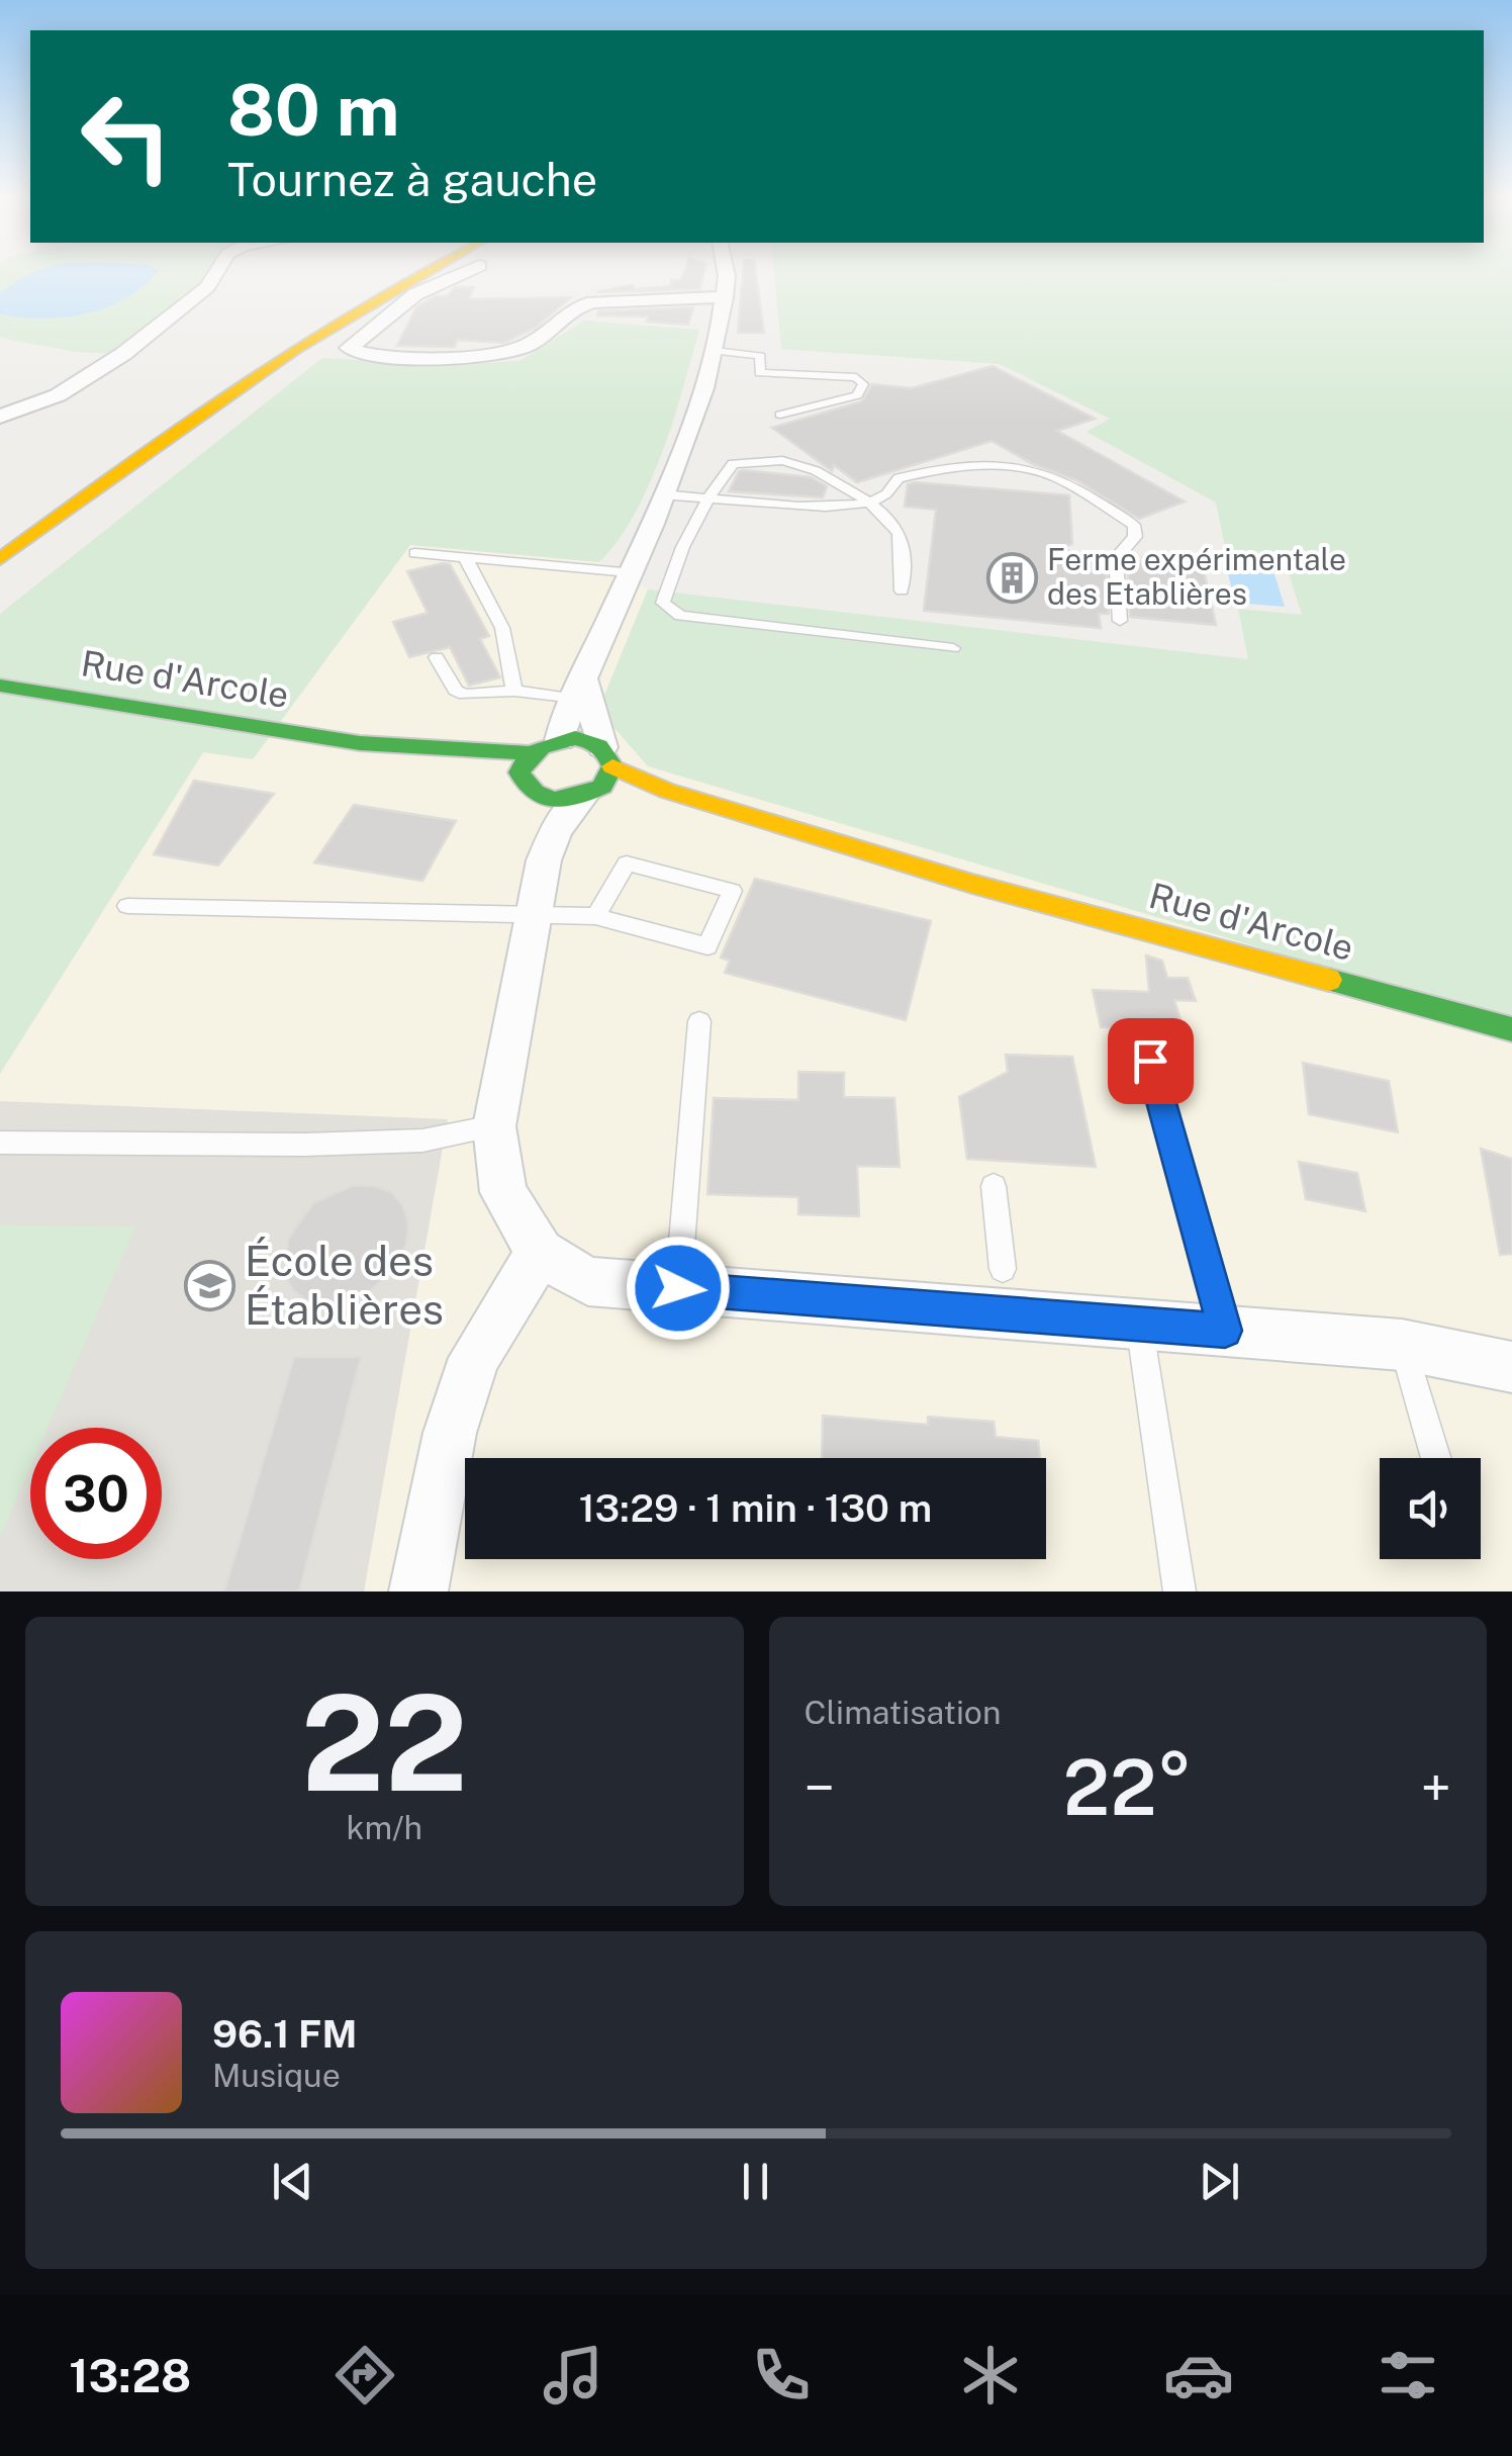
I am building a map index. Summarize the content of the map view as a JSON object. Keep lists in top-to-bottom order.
{
  "streets": {
    "main road": ["Rue d'Arcole"]
  },
  "places": {
    "building": ["Ferme expérimentale des Etablières"],
    "school or university": ["École des Établières"]
  },
  "page": {
    "turn": ["80 m", "Tournez à gauche"],
    "limit": "30",
    "trip": "13:29 · 1 min · 130 m",
    "tile": [
      ["22", "km/h"],
      "Climatisation"
    ],
    "heat": ["−", "22°", "+"],
    "song": ["96.1 FM", "Musique"],
    "tabs": "13:28"
  }
}
